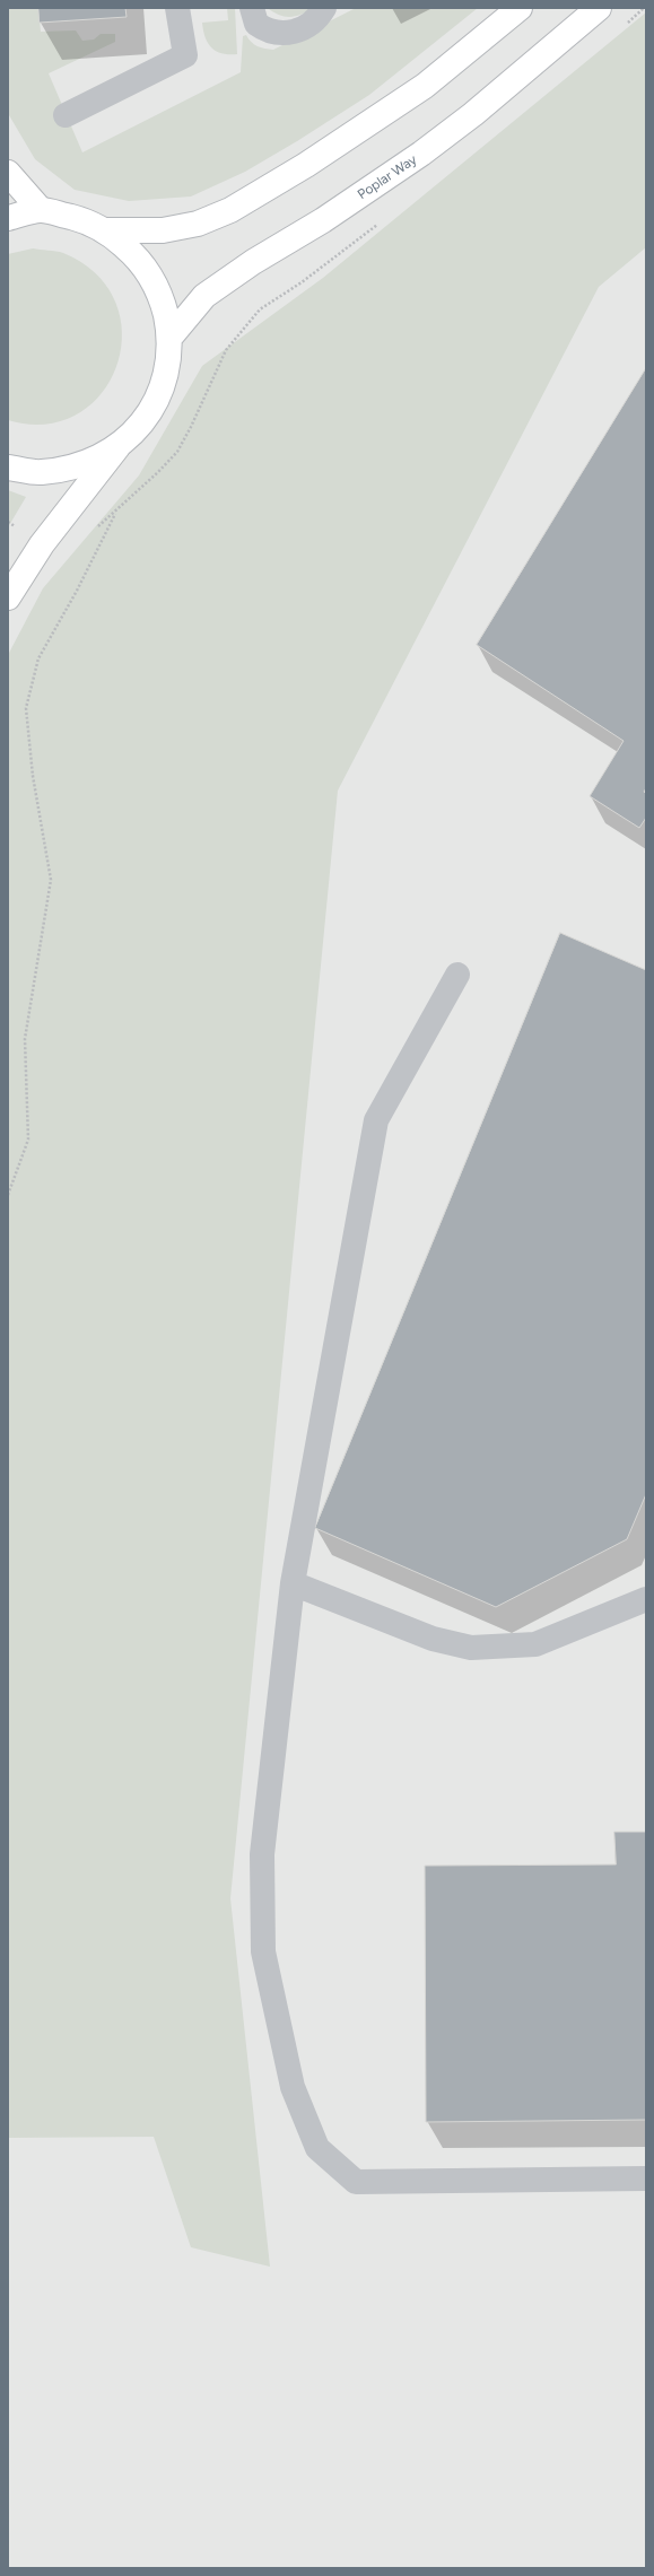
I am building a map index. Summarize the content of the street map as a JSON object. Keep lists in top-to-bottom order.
{
  "streets": {
    "main road": ["Poplar Way"]
  }
}
